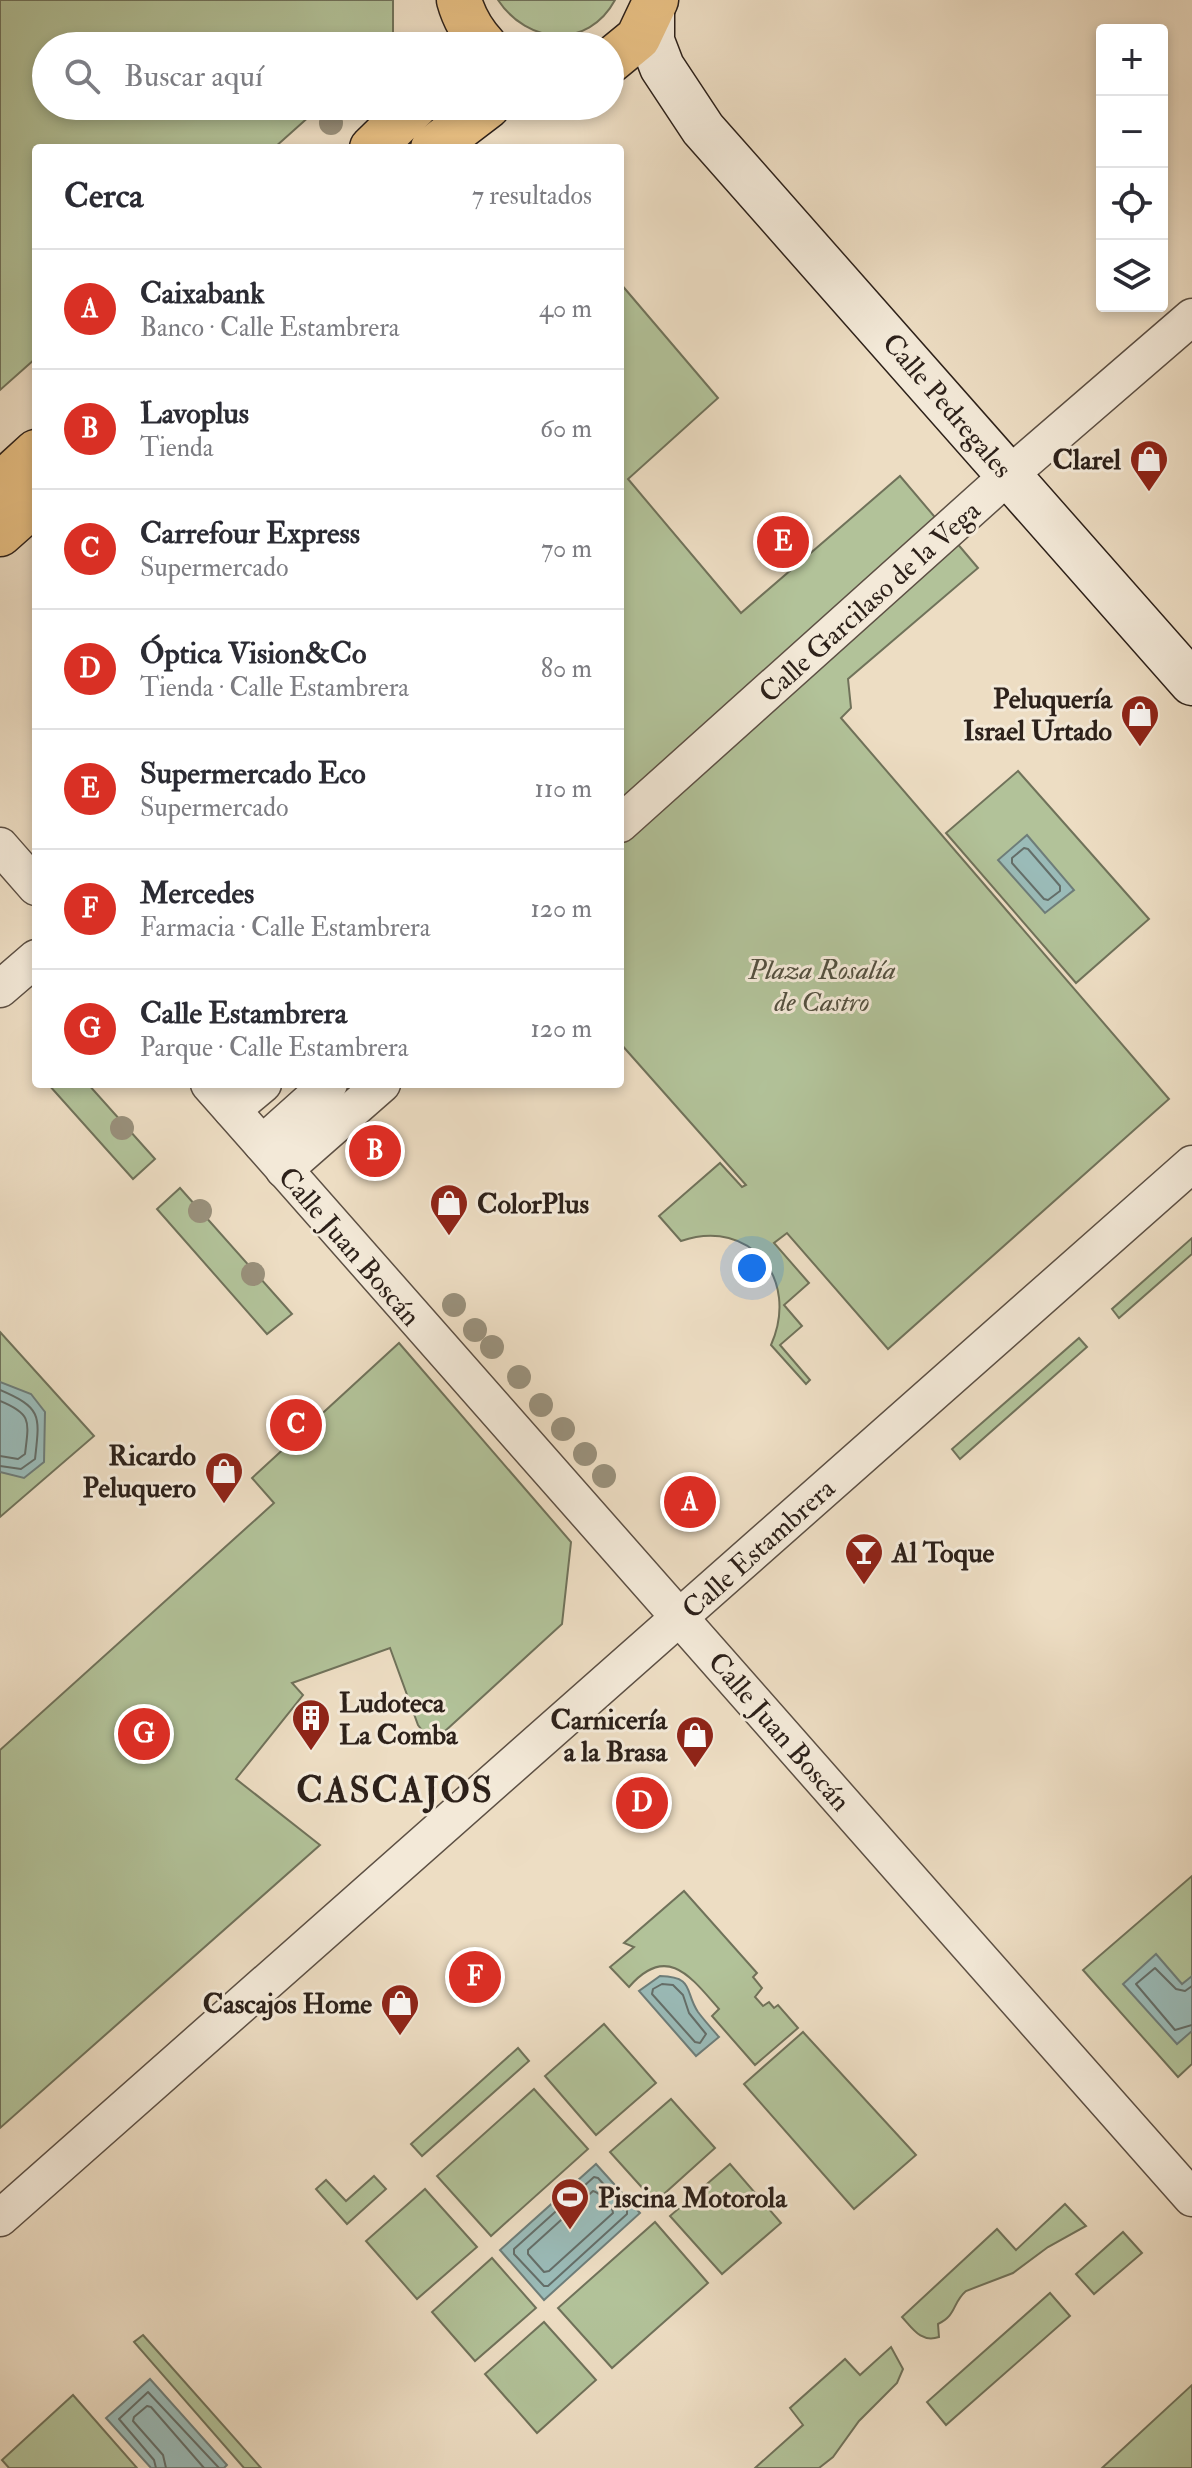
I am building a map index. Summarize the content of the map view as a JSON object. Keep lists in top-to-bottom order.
{
  "streets": {
    "main road": ["Calle Pedregales"],
    "street": ["Calle Garcilaso de la Vega", "Calle Juan Boscán", "Calle Estambrera"]
  },
  "crossings": [
    ["Calle Pedregales", "Calle Garcilaso de la Vega"],
    ["Calle Juan Boscán", "Calle Estambrera"]
  ],
  "districts": ["CASCAJOS"],
  "parks": ["Plaza Rosalía de Castro"],
  "places": {
    "shop": [
      "Clarel",
      "Peluquería Israel Urtado",
      "ColorPlus",
      "Ricardo Peluquero",
      "Carnicería a la Brasa",
      "Cascajos Home"
    ],
    "bar": ["Al Toque"],
    "building": ["Ludoteca La Comba"],
    "sports": ["Piscina Motorola"]
  },
  "page": {
    "map_buttons": ["+", "−"],
    "search": "Buscar aquí",
    "heading": ["Cerca", "7 resultados"],
    "list": [
      {
        "mark": "A",
        "name": "Caixabank",
        "note": "Banco · Calle Estambrera",
        "value": "40 m"
      },
      {
        "mark": "B",
        "name": "Lavoplus",
        "note": "Tienda",
        "value": "60 m"
      },
      {
        "mark": "C",
        "name": "Carrefour Express",
        "note": "Supermercado",
        "value": "70 m"
      },
      {
        "mark": "D",
        "name": "Óptica Vision&Co",
        "note": "Tienda · Calle Estambrera",
        "value": "80 m"
      },
      {
        "mark": "E",
        "name": "Supermercado Eco",
        "note": "Supermercado",
        "value": "110 m"
      },
      {
        "mark": "F",
        "name": "Mercedes",
        "note": "Farmacia · Calle Estambrera",
        "value": "120 m"
      },
      {
        "mark": "G",
        "name": "Calle Estambrera",
        "note": "Parque · Calle Estambrera",
        "value": "120 m"
      }
    ],
    "pins": [
      "E",
      "B",
      "C",
      "A",
      "G",
      "D",
      "F"
    ]
  }
}
